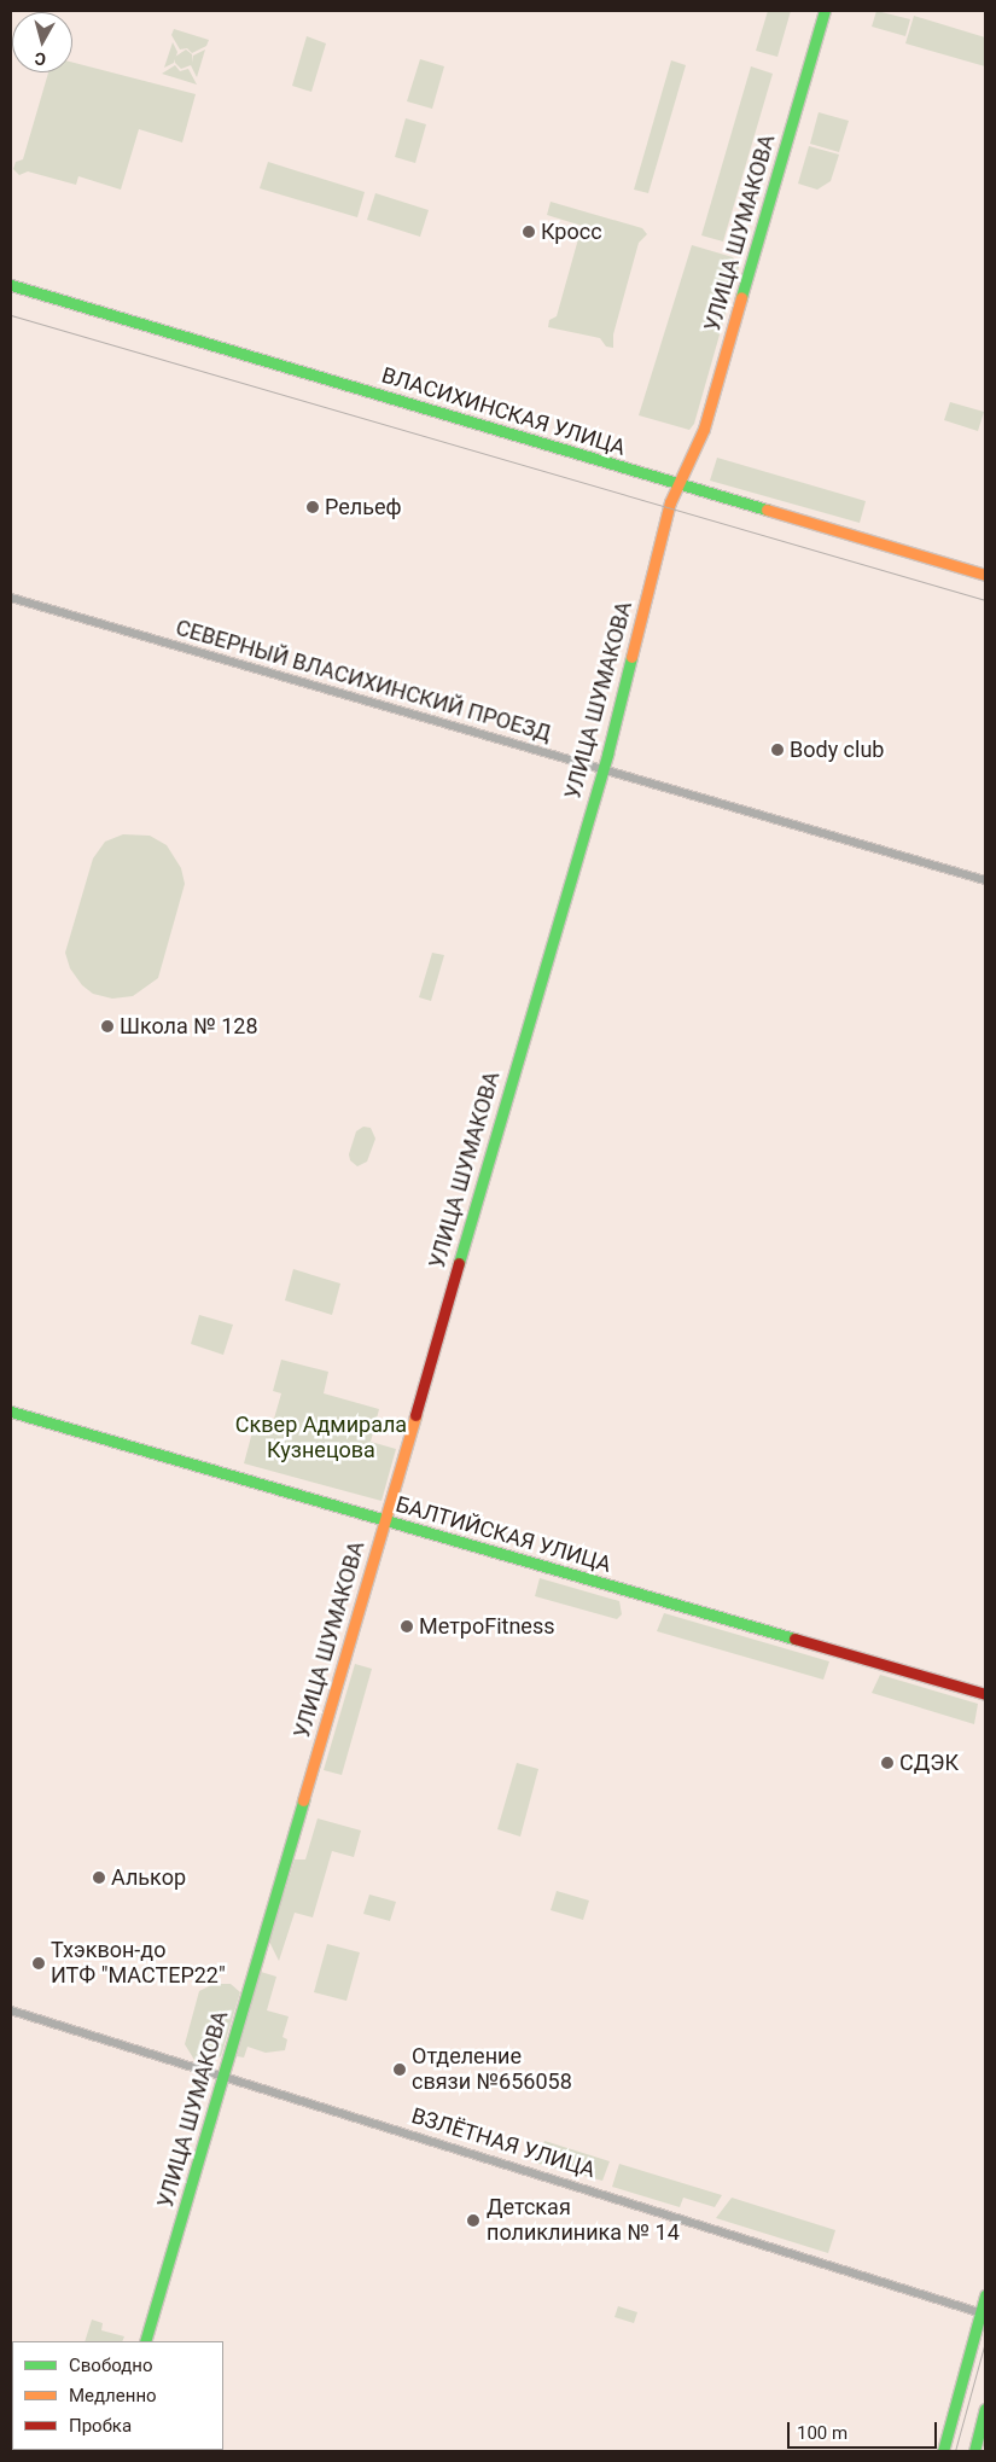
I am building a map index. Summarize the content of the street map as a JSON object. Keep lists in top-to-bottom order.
{
  "streets": {
    "main road": ["УЛИЦА ШУМАКОВА", "ВЛАСИХИНСКАЯ УЛИЦА", "БАЛТИЙСКАЯ УЛИЦА"],
    "street": ["СЕВЕРНЫЙ ВЛАСИХИНСКИЙ ПРОЕЗД", "ВЗЛЁТНАЯ УЛИЦА"]
  },
  "crossings": [
    ["УЛИЦА ШУМАКОВА", "ВЛАСИХИНСКАЯ УЛИЦА"],
    ["УЛИЦА ШУМАКОВА", "СЕВЕРНЫЙ ВЛАСИХИНСКИЙ ПРОЕЗД"],
    ["УЛИЦА ШУМАКОВА", "БАЛТИЙСКАЯ УЛИЦА"],
    ["УЛИЦА ШУМАКОВА", "ВЗЛЁТНАЯ УЛИЦА"]
  ],
  "parks": ["Сквер Адмирала Кузнецова"],
  "places": [
    "Кросс",
    "Рельеф",
    "Body club",
    "Школа № 128",
    "МетроFitness",
    "СДЭК",
    "Алькор",
    "Тхэквон-до ИТФ \"МАСТЕР22\"",
    "Отделение связи №656058",
    "Детская поликлиника № 14"
  ],
  "legend": ["Свободно", "Медленно", "Пробка"],
  "scale_bar": "100 m",
  "north": "bottom"
}
